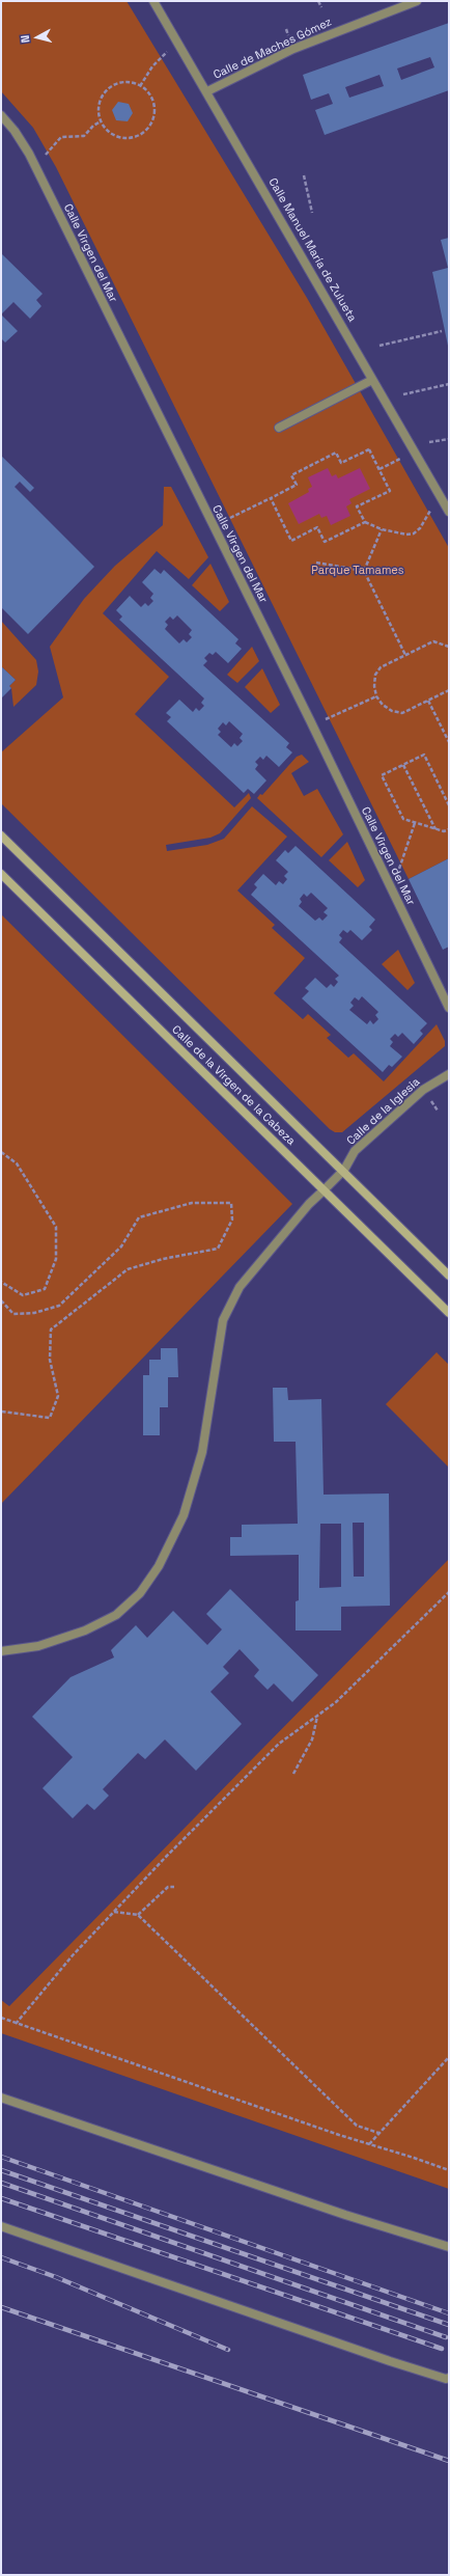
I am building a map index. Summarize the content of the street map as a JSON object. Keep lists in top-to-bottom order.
{
  "streets": {
    "main road": ["Calle de la Virgen de la Cabeza"],
    "street": [
      "Calle de Maches Gómez",
      "Calle Manuel María de Zulueta",
      "Calle Virgen del Mar",
      "Calle de la Iglesia"
    ]
  },
  "crossings": [
    ["Calle de Maches Gómez", "Calle Manuel María de Zulueta"],
    ["Calle de la Virgen de la Cabeza", "Calle de la Iglesia"]
  ],
  "parks": ["Parque Tamames"],
  "north": "left"
}
